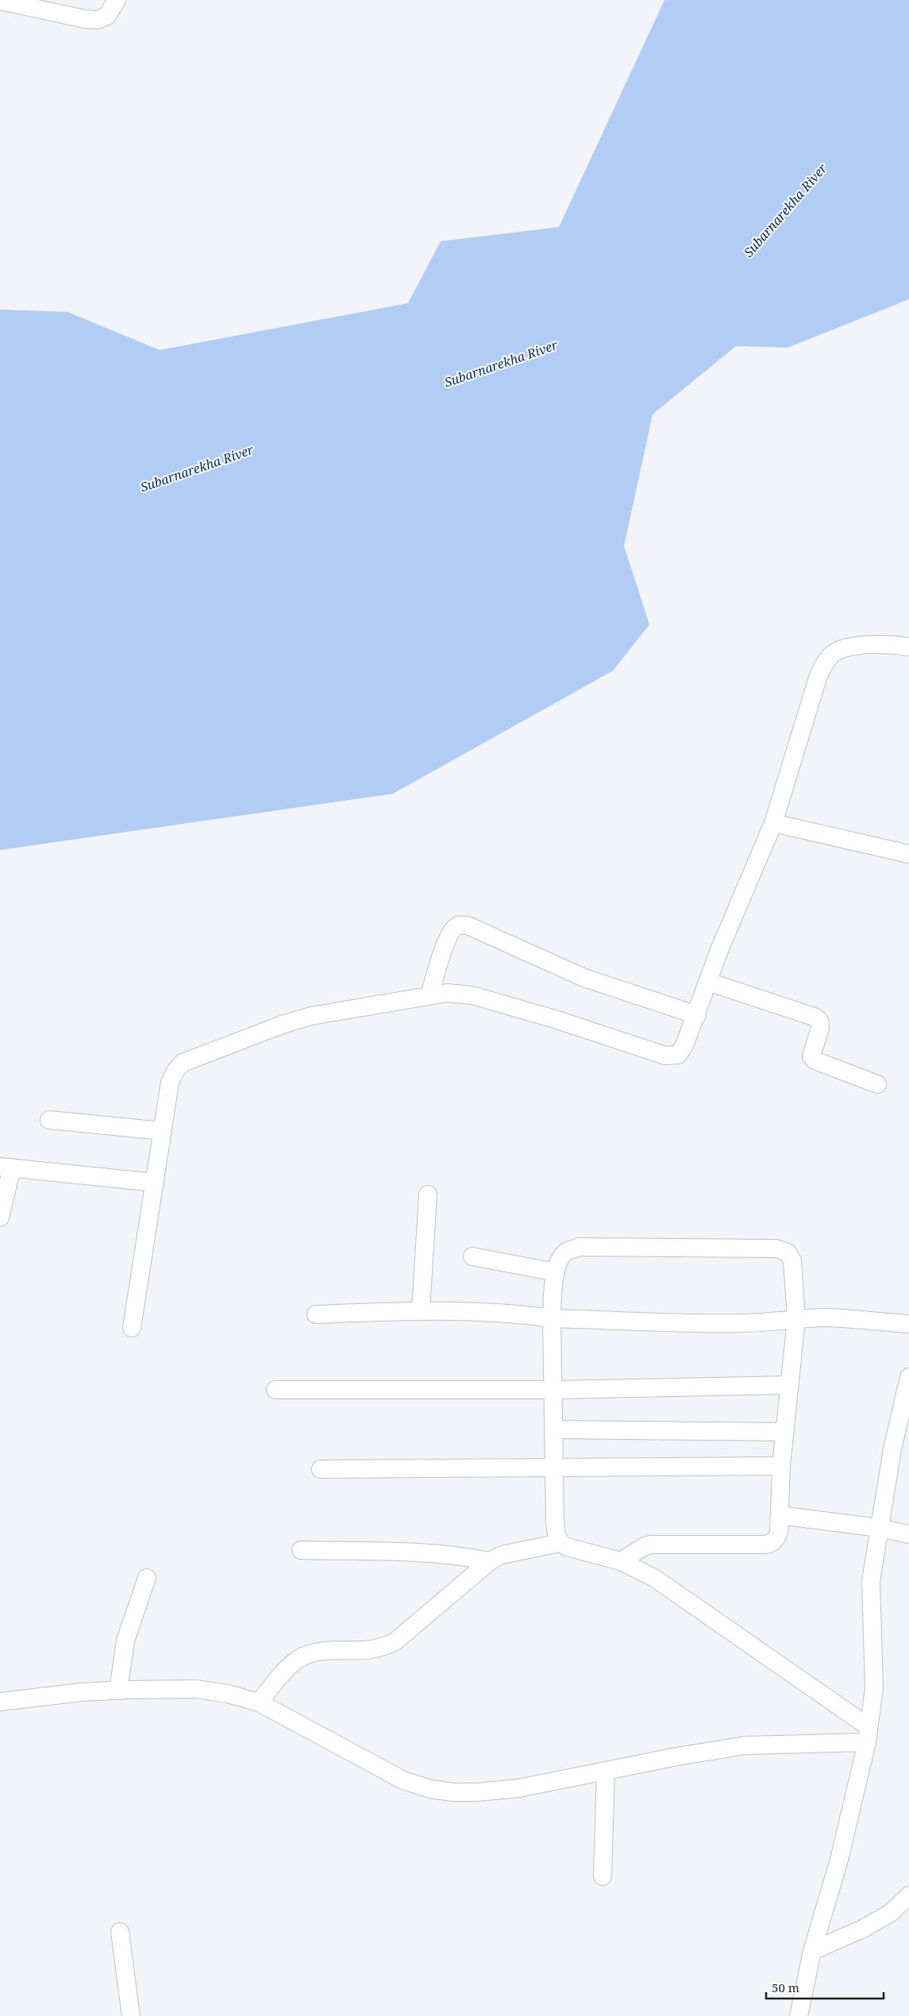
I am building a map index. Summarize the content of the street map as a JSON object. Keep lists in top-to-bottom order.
{
  "water": ["Subarnarekha River"],
  "scale_bar": "50 m"
}
